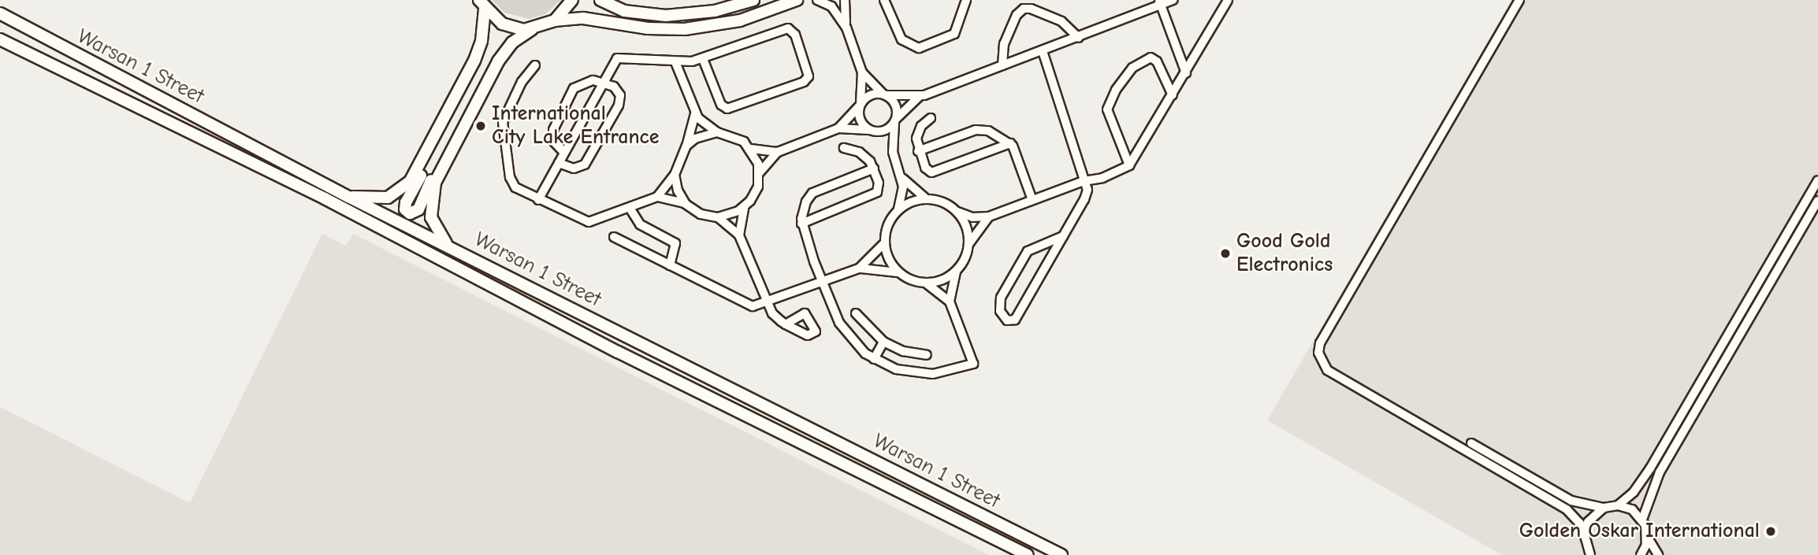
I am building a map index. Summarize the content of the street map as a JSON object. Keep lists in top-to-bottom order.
{
  "streets": {
    "street": ["Warsan 1 Street"]
  },
  "places": ["International City Lake Entrance", "Good Gold Electronics", "Golden Oskar International"]
}
